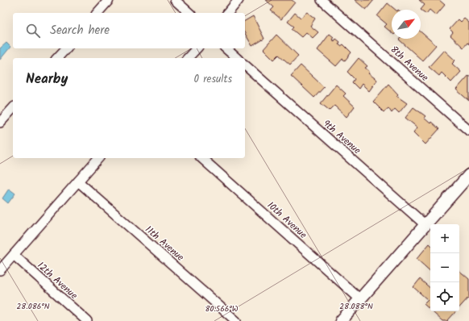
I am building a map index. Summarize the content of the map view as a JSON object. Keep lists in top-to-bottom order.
{
  "streets": {
    "street": [
      "8th Avenue",
      "9th Avenue",
      "10th Avenue",
      "11th Avenue",
      "12th Avenue"
    ]
  },
  "north": "top right",
  "page": {
    "search": "Search here",
    "heading": ["Nearby", "0 results"],
    "map_buttons": ["+", "−"]
  },
  "coordinates": ["28.086°N", "28.088°N", "80.566°W"]
}
